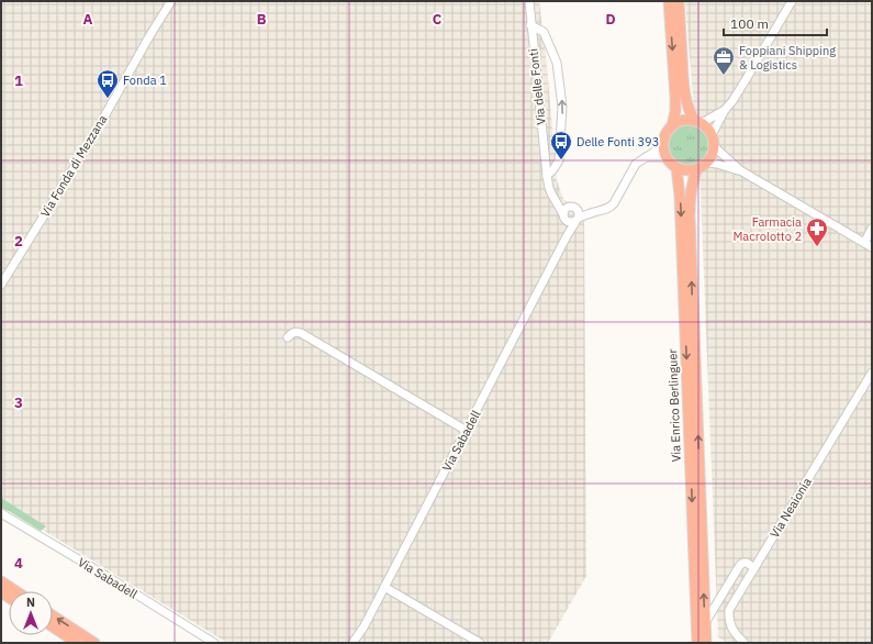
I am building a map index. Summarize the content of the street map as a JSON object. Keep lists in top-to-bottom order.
{
  "streets": {
    "main road": ["Via Enrico Berlinguer"],
    "street": [
      "Via delle Fonti",
      "Via Fonda di Mezzana",
      "Via Sabadell",
      "Via Neaionia"
    ]
  },
  "places": {
    "office": ["Foppiani Shipping & Logistics"],
    "bus stop": ["Fonda 1", "Delle Fonti 393"],
    "pharmacy": ["Farmacia Macrolotto 2"]
  },
  "scale_bar": "100 m",
  "north": "top",
  "grid": {
    "columns": [
      "A",
      "B",
      "C",
      "D"
    ],
    "rows": [
      "1",
      "2",
      "3",
      "4"
    ]
  }
}
